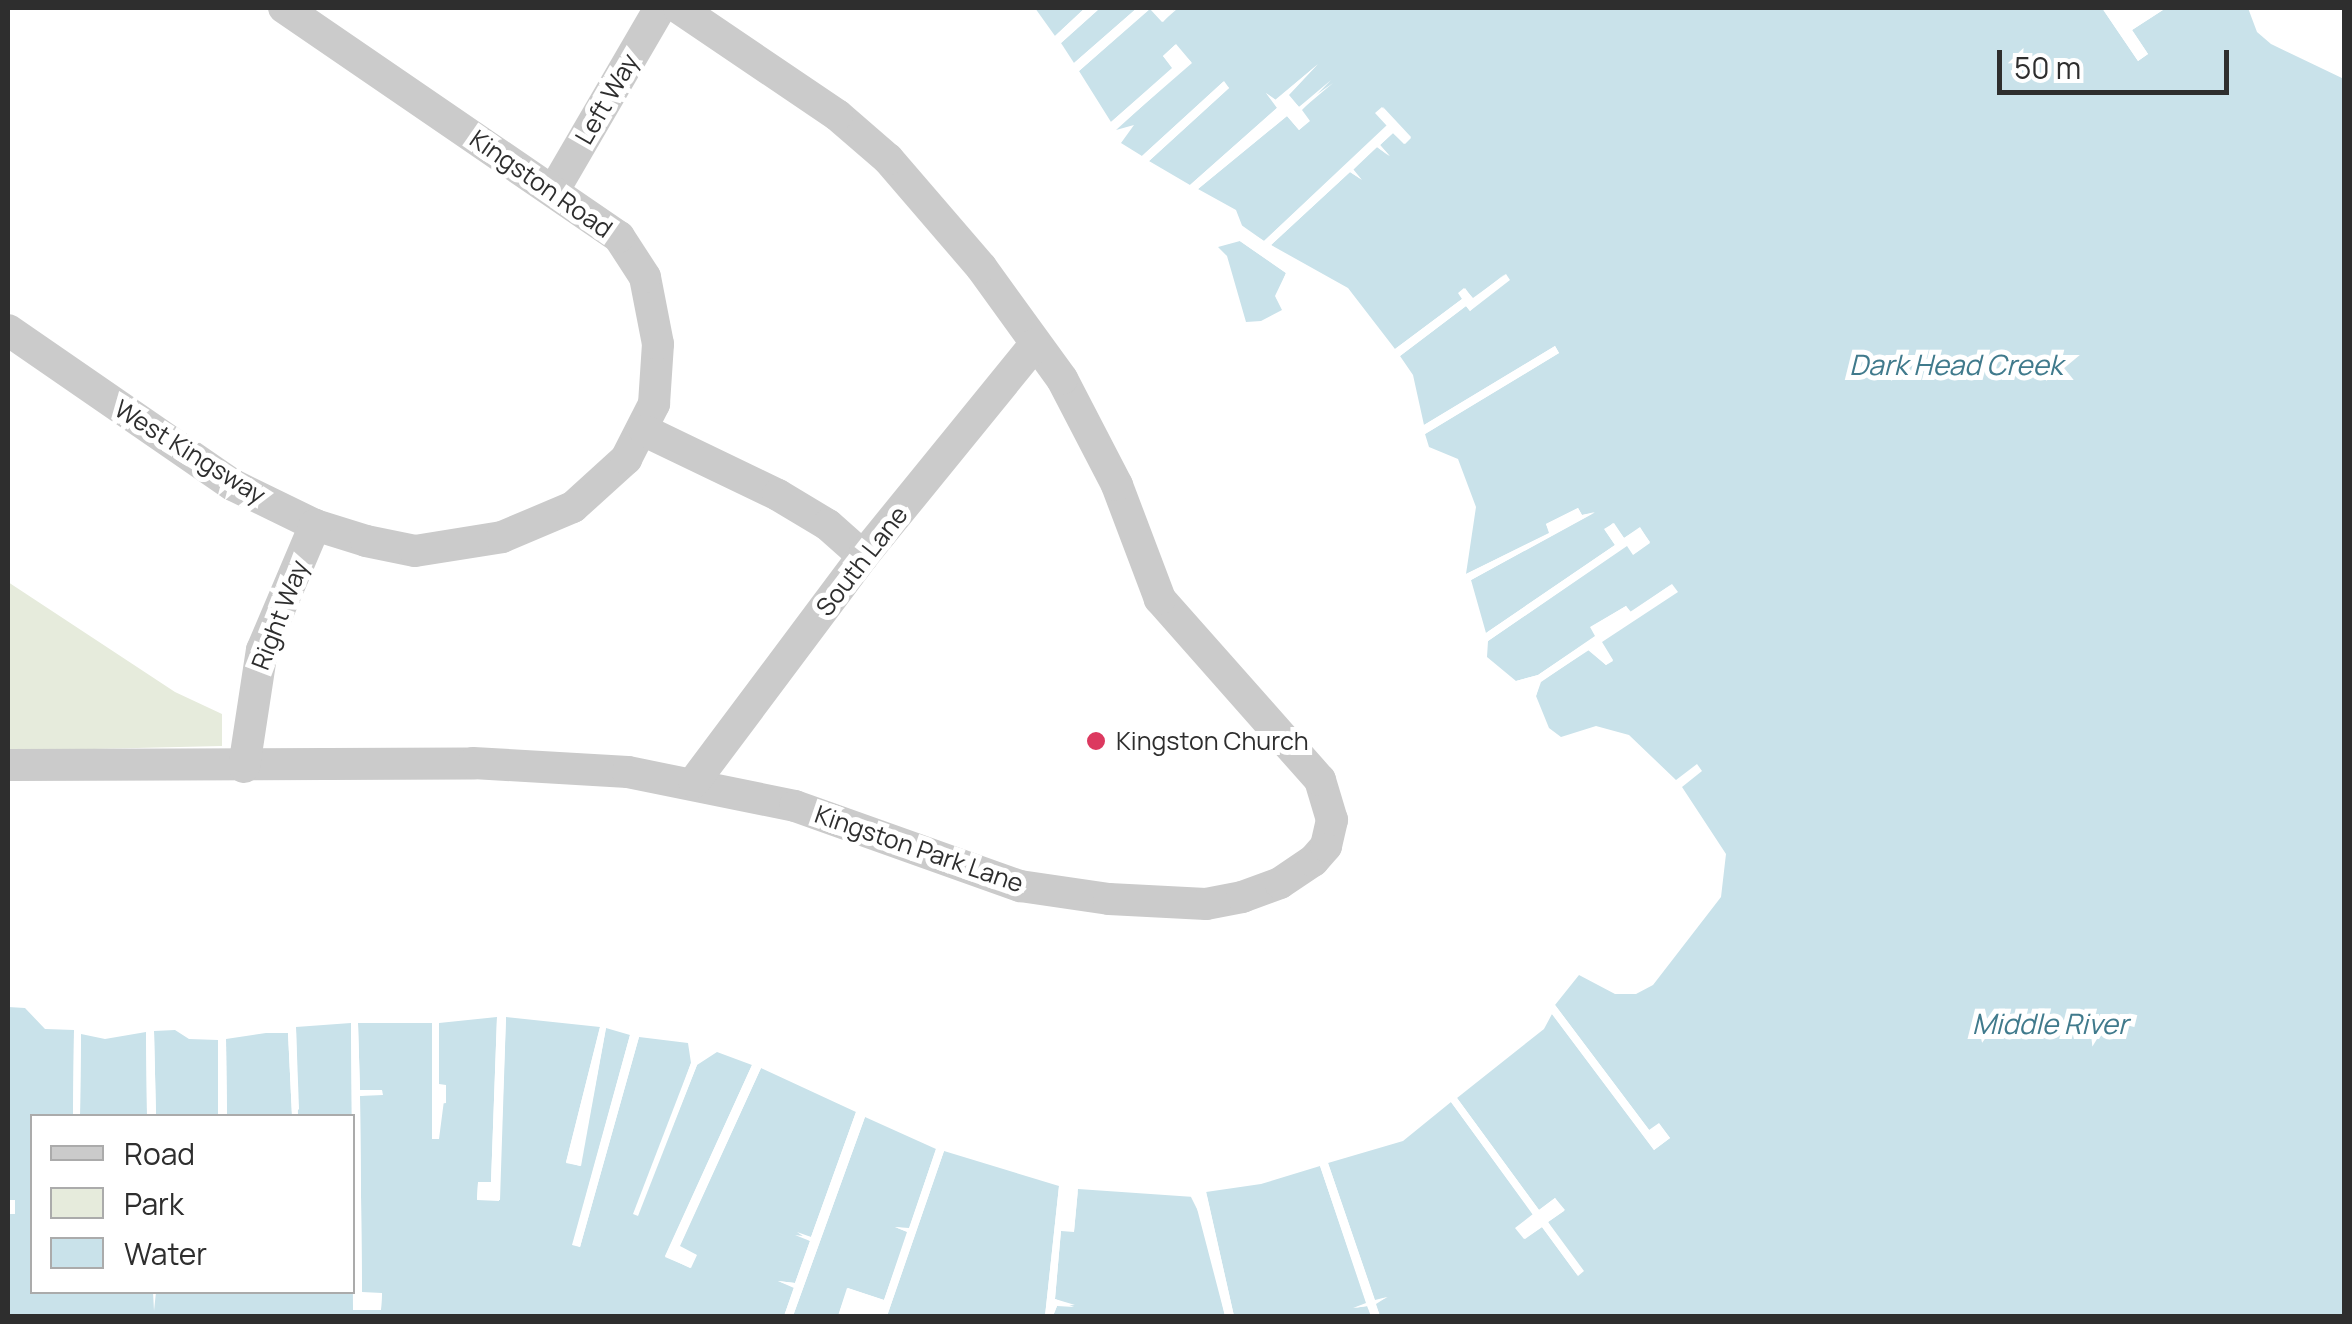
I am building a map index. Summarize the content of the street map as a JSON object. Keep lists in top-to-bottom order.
{
  "streets": {
    "street": [
      "Left Way",
      "Kingston Road",
      "West Kingsway",
      "South Lane",
      "Right Way",
      "Kingston Park Lane"
    ]
  },
  "crossings": [
    ["Left Way", "Kingston Road"],
    ["Kingston Road", "West Kingsway"],
    ["West Kingsway", "Right Way"],
    ["South Lane", "Kingston Park Lane"],
    ["Right Way", "Kingston Park Lane"]
  ],
  "water": ["Dark Head Creek", "Middle River"],
  "places": ["Kingston Church"],
  "legend": ["Road", "Park", "Water"],
  "scale_bar": "50 m"
}
